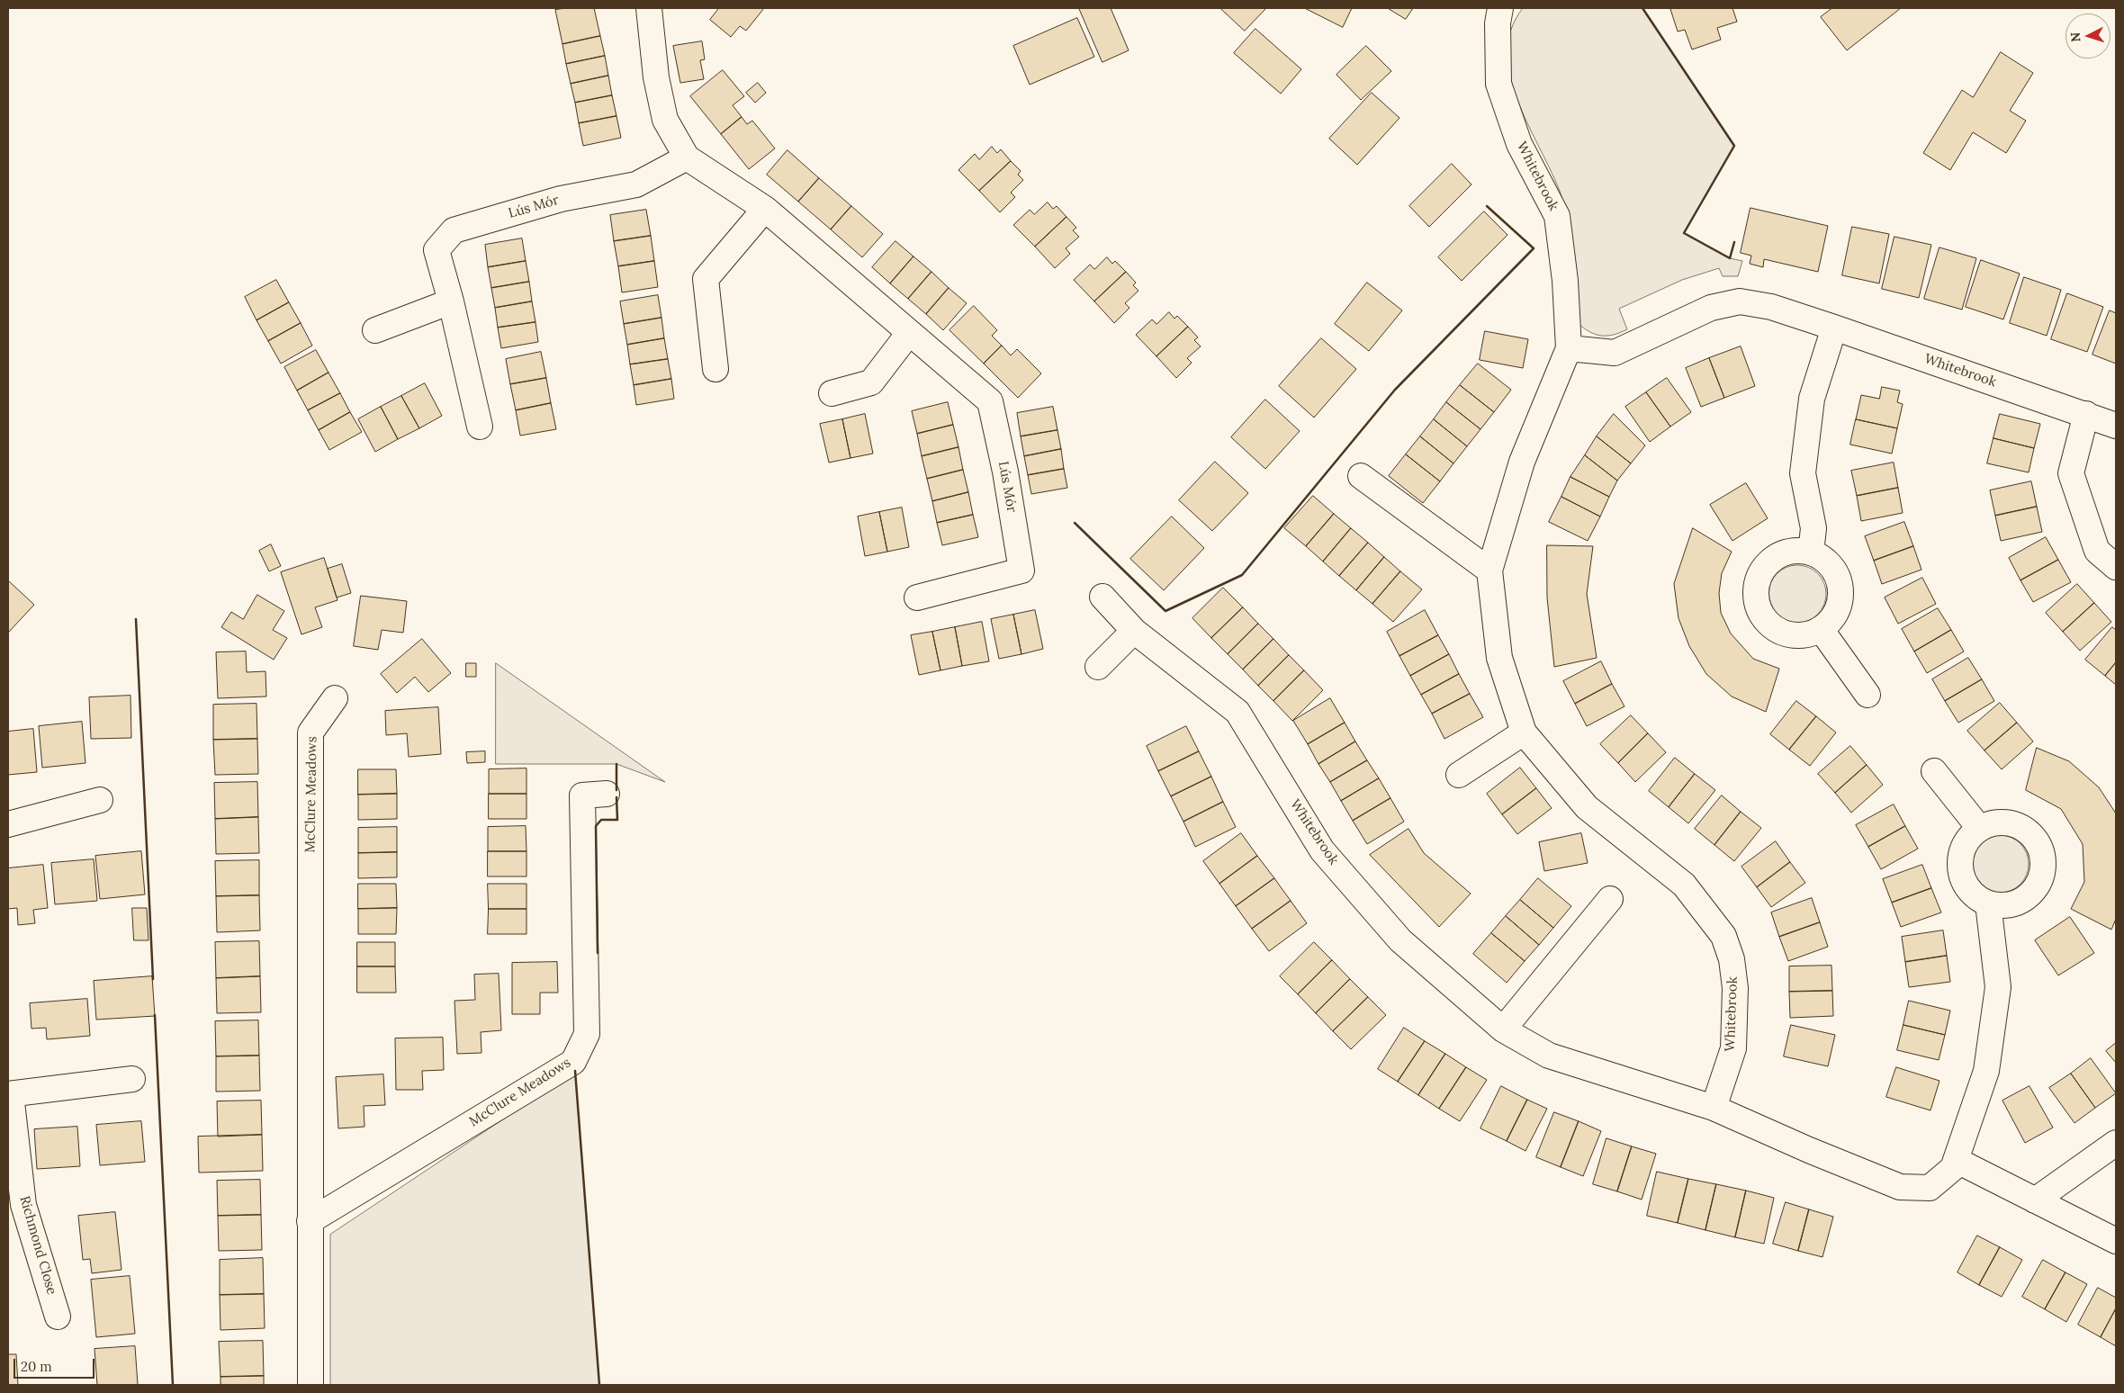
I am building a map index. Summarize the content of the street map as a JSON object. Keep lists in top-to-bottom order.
{
  "streets": {
    "street": [
      "Whitebrook",
      "Lús Mór",
      "McClure Meadows",
      "Richmond Close"
    ]
  },
  "scale_bar": "20 m",
  "north": "left"
}
